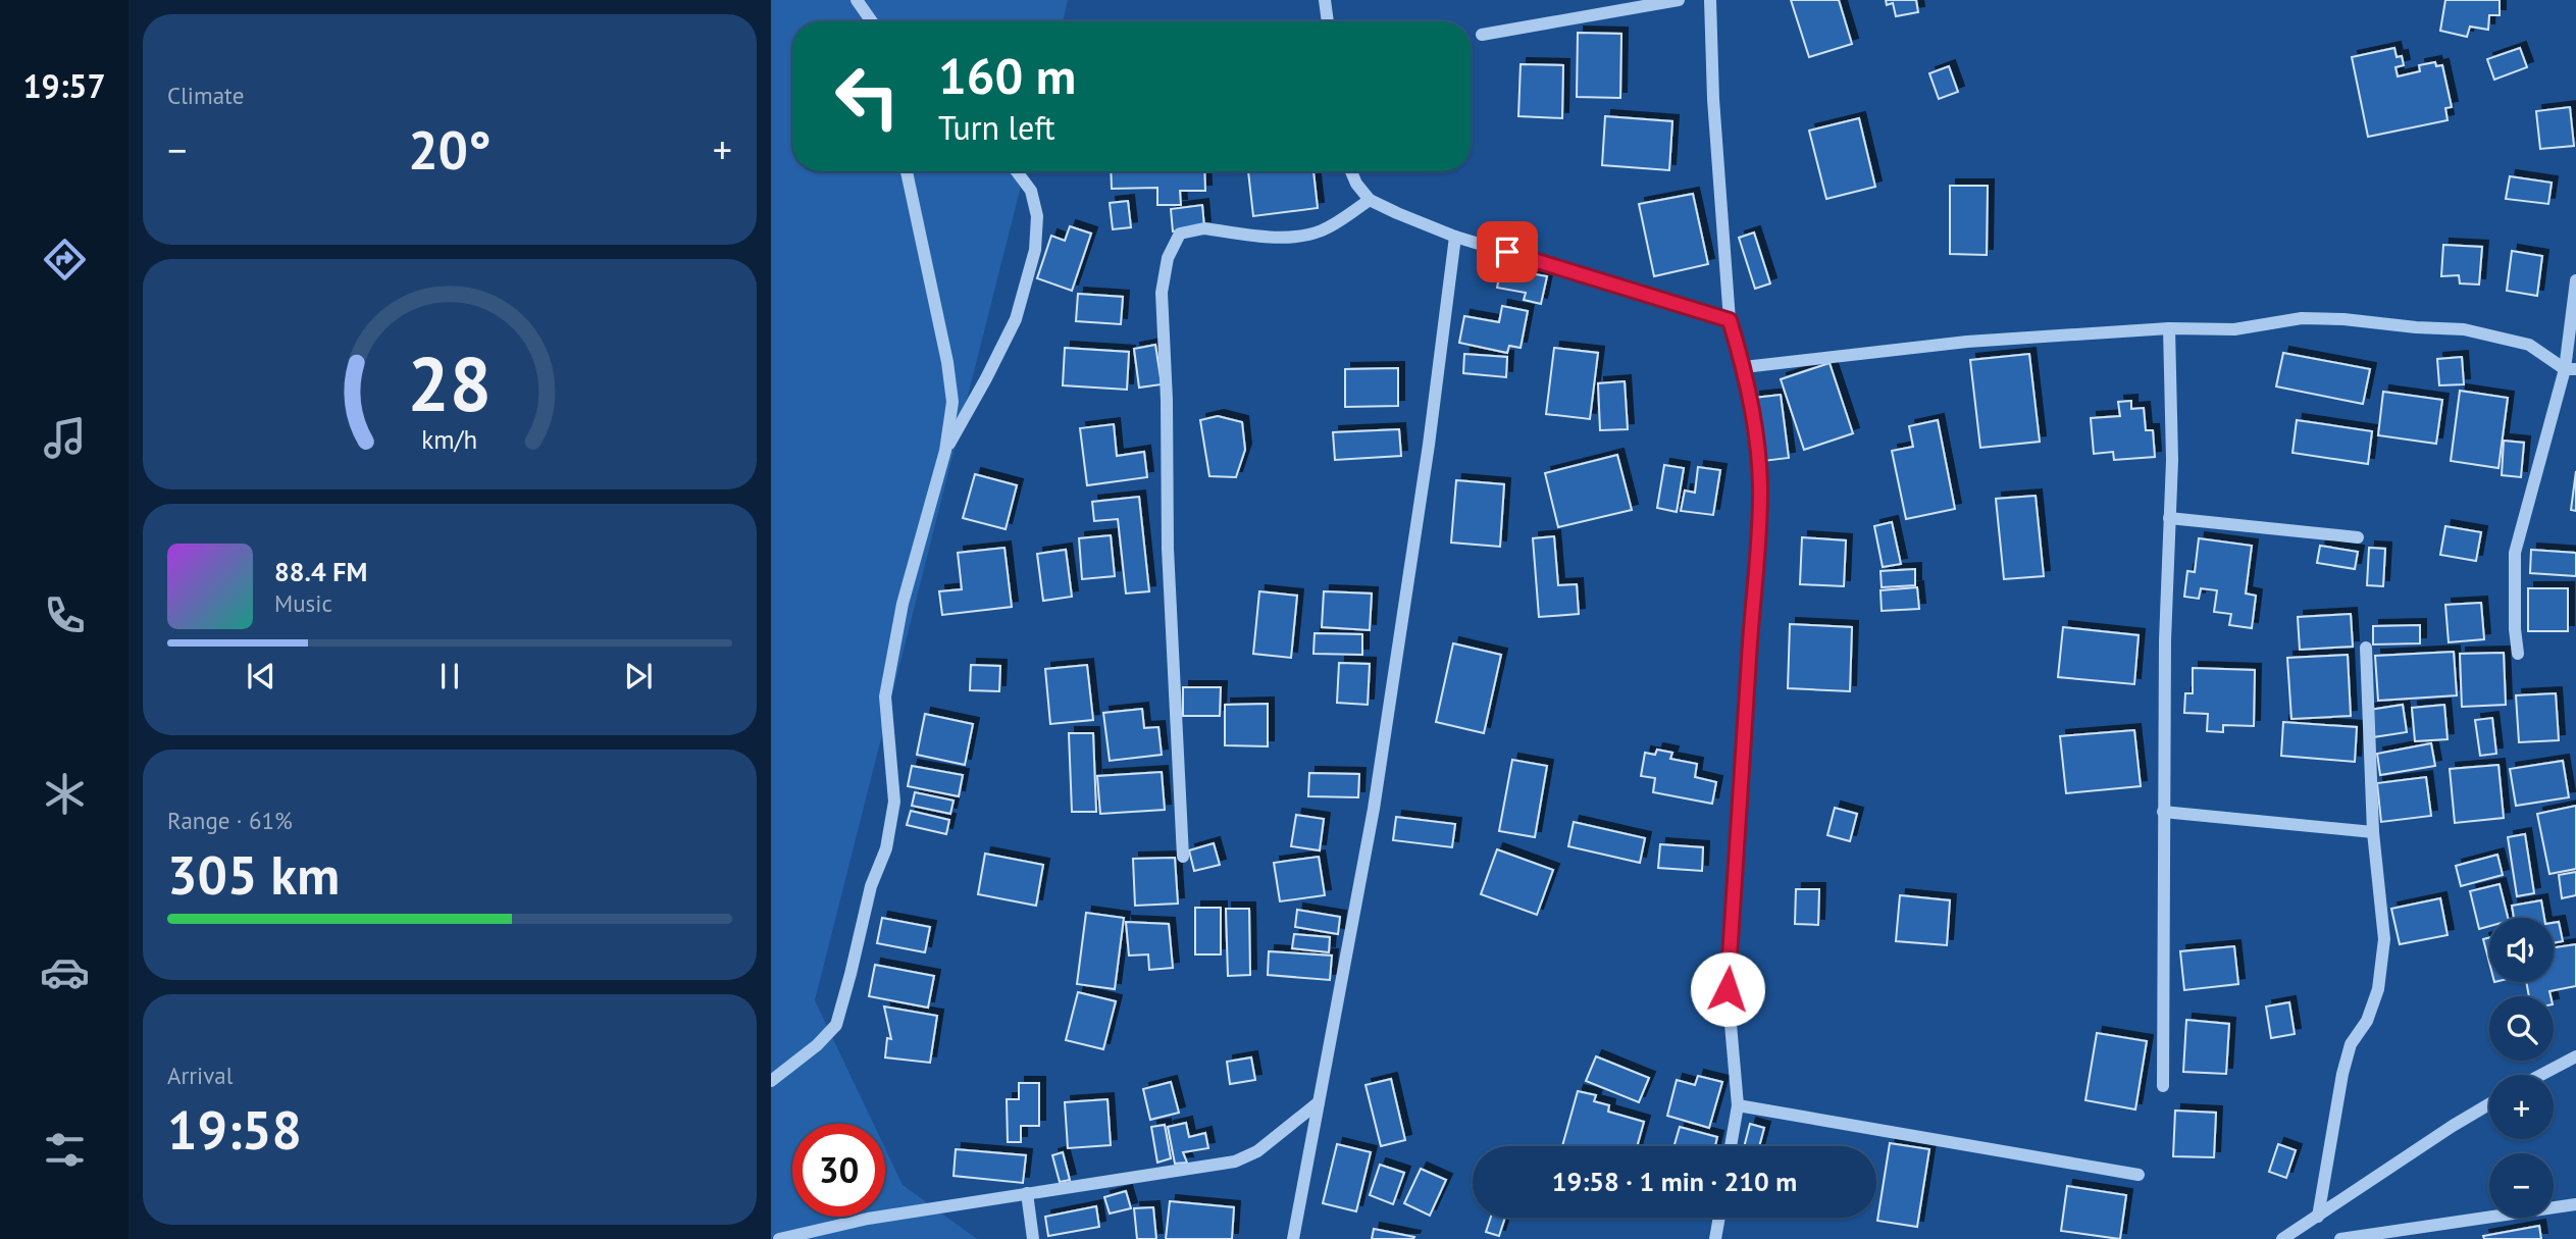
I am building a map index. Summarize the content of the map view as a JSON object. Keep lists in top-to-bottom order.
{
  "page": {
    "tabs": "19:57",
    "tile": [
      "Climate",
      ["Range · 61%", "305 km"],
      ["Arrival", "19:58"]
    ],
    "turn": ["160 m", "Turn left"],
    "heat": ["−", "20°", "+"],
    "song": ["88.4 FM", "Music"],
    "map_buttons": ["+", "−"],
    "limit": "30",
    "trip": "19:58 · 1 min · 210 m",
    "gauge": ["28", "km/h"]
  }
}
